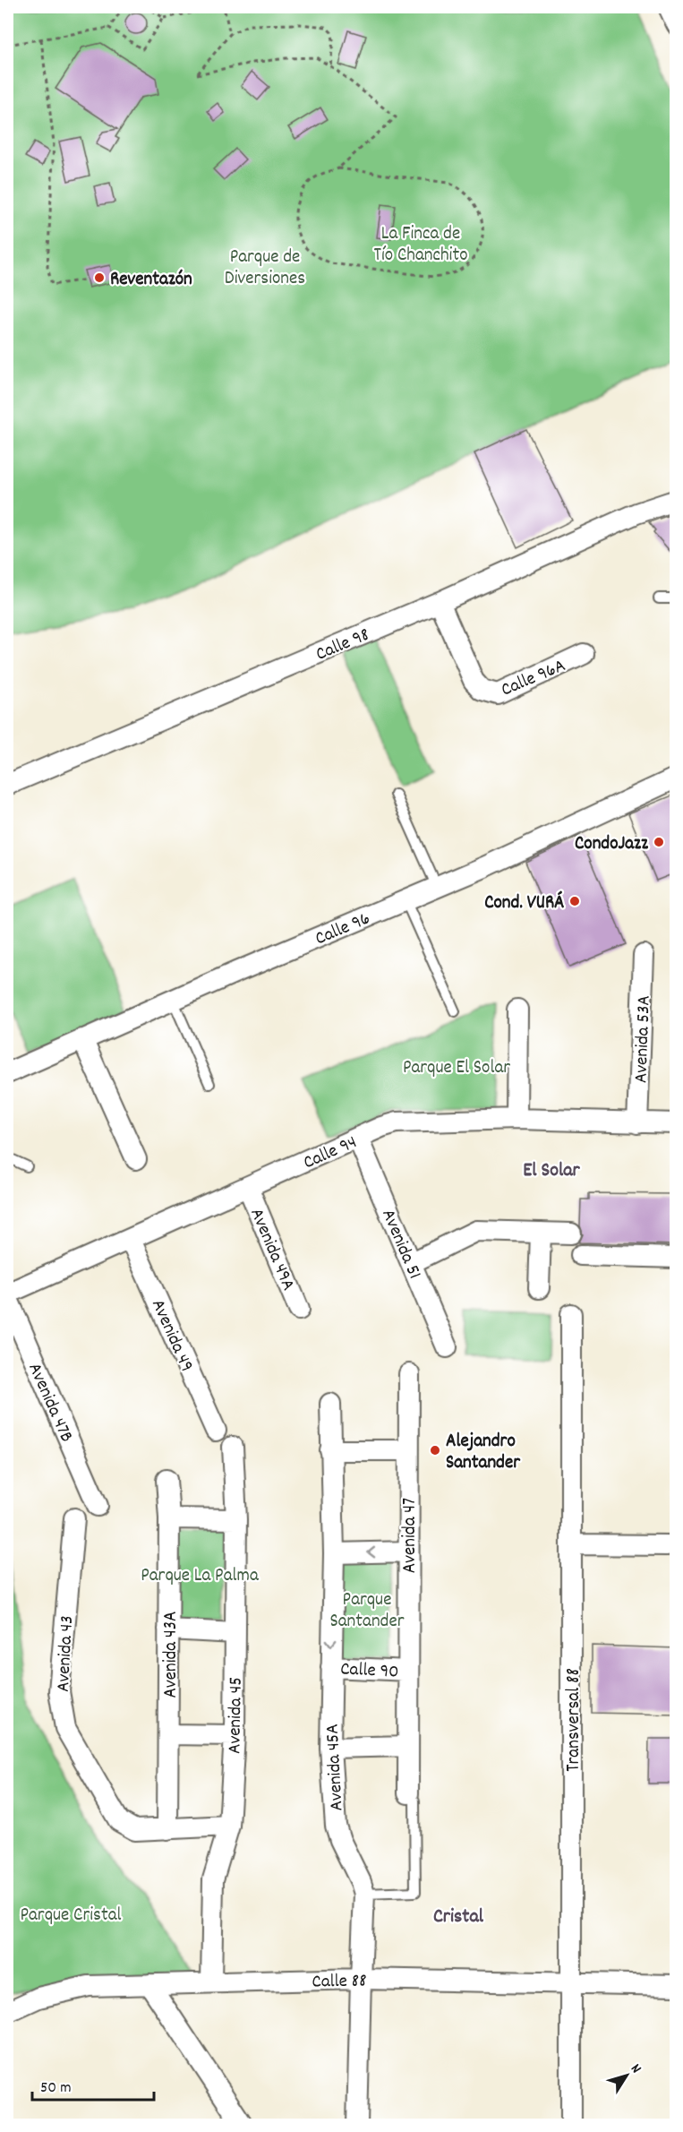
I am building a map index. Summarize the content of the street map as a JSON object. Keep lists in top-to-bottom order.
{
  "streets": {
    "street": [
      "Calle 98",
      "Calle 96A",
      "Calle 96",
      "Avenida 53A",
      "Calle 94",
      "Avenida 51",
      "Avenida 49A",
      "Avenida 49",
      "Avenida 47B",
      "Avenida 47",
      "Avenida 43",
      "Avenida 43A",
      "Calle 90",
      "Avenida 45",
      "Transversal 88",
      "Avenida 45A",
      "Calle 88"
    ]
  },
  "crossings": [
    ["Calle 98", "Calle 96A"],
    ["Avenida 53A", "Calle 94"],
    ["Calle 94", "Avenida 51"],
    ["Calle 94", "Avenida 49A"],
    ["Calle 94", "Avenida 49"],
    ["Calle 94", "Avenida 47B"],
    ["Avenida 47", "Calle 90"],
    ["Avenida 43", "Avenida 43A"],
    ["Calle 90", "Avenida 45A"],
    ["Avenida 45", "Calle 88"],
    ["Transversal 88", "Calle 88"],
    ["Avenida 45A", "Calle 88"]
  ],
  "districts": ["El Solar", "Cristal"],
  "parks": [
    "La Finca de Tío Chanchito",
    "Parque de Diversiones",
    "Parque El Solar",
    "Parque La Palma",
    "Parque Santander",
    "Parque Cristal"
  ],
  "places": [
    "Reventazón",
    "CondoJazz",
    "Cond. VURÁ",
    "Alejandro Santander"
  ],
  "scale_bar": "50 m",
  "north": "top right"
}
